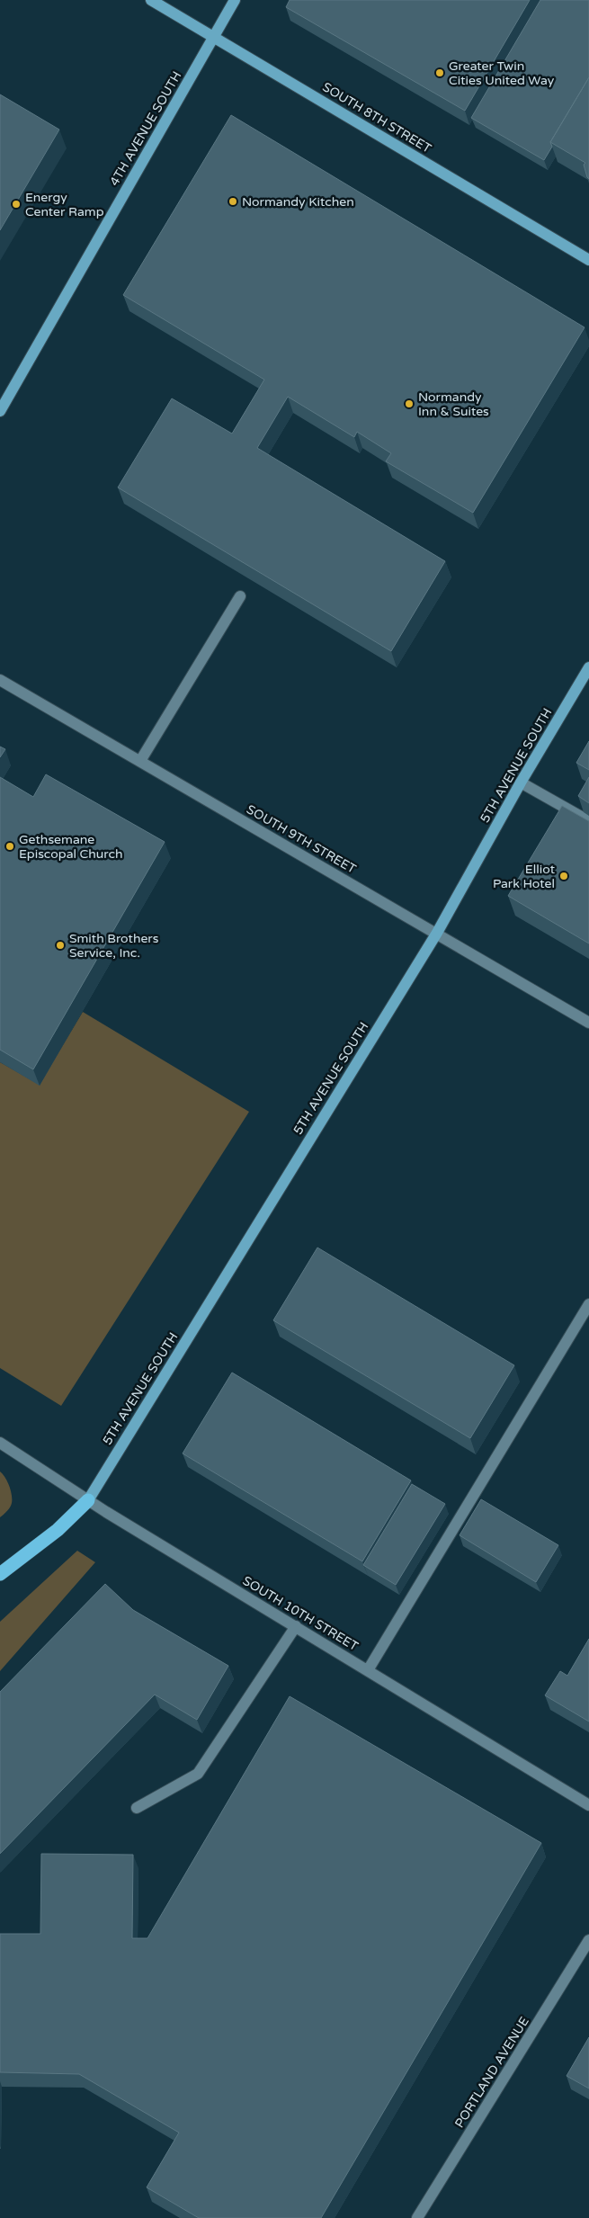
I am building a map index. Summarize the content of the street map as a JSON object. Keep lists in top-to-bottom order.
{
  "streets": {
    "main road": ["SOUTH 8TH STREET", "4TH AVENUE SOUTH", "5TH AVENUE SOUTH"],
    "street": ["SOUTH 9TH STREET", "SOUTH 10TH STREET", "PORTLAND AVENUE"]
  },
  "crossings": [
    ["SOUTH 8TH STREET", "4TH AVENUE SOUTH"],
    ["5TH AVENUE SOUTH", "SOUTH 9TH STREET"],
    ["5TH AVENUE SOUTH", "SOUTH 10TH STREET"]
  ],
  "places": [
    "Greater Twin Cities United Way",
    "Normandy Kitchen",
    "Energy Center Ramp",
    "Normandy Inn & Suites",
    "Gethsemane Episcopal Church",
    "Elliot Park Hotel",
    "Smith Brothers Service, Inc."
  ]
}
